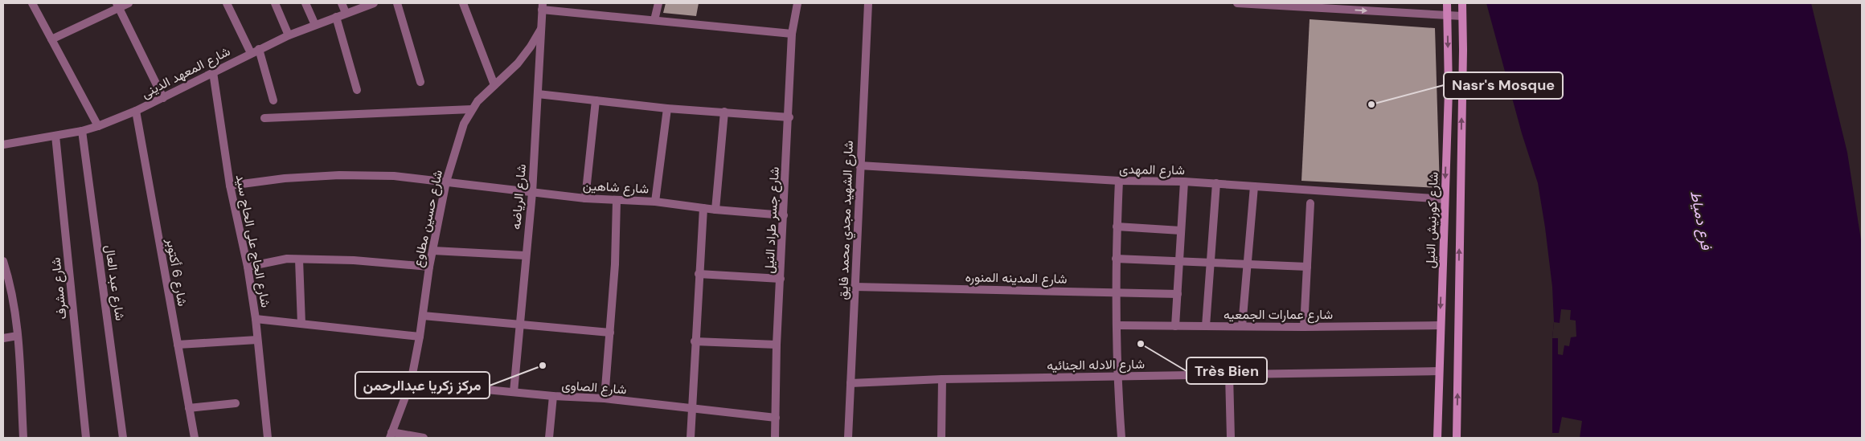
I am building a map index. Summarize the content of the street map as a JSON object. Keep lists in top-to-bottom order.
{
  "streets": {
    "main road": ["شارع كورنيش النيل"],
    "street": [
      "شارع المعهد الدينى",
      "شارع المهدى",
      "شارع شاهين",
      "شارع الرياضه",
      "شارع حسين مطاوع",
      "شارع جسر طراد النيل",
      "شارع الشهيد مجدي محمد فايق",
      "شارع الحاج على الحاج سيد",
      "شارع 6 أكتوبر",
      "شارع المدينه المنوره",
      "شارع عبد العال",
      "شارع مشرف",
      "شارع عمارات الجمعيه",
      "شارع الادله الجنائيه",
      "شارع الصاوى"
    ]
  },
  "crossings": [
    ["شارع المعهد الدينى", "شارع الحاج على الحاج سيد"],
    ["شارع المعهد الدينى", "شارع 6 أكتوبر"],
    ["شارع المعهد الدينى", "شارع عبد العال"],
    ["شارع المعهد الدينى", "شارع مشرف"],
    ["شارع المهدى", "شارع الشهيد مجدي محمد فايق"],
    ["شارع المهدى", "شارع كورنيش النيل"],
    ["شارع شاهين", "شارع الرياضه"],
    ["شارع شاهين", "شارع حسين مطاوع"],
    ["شارع شاهين", "شارع جسر طراد النيل"],
    ["شارع شاهين", "شارع الحاج على الحاج سيد"],
    ["شارع الرياضه", "شارع حسين مطاوع"],
    ["شارع الرياضه", "شارع الصاوى"],
    ["شارع حسين مطاوع", "شارع الصاوى"],
    ["شارع جسر طراد النيل", "شارع الصاوى"],
    ["شارع الشهيد مجدي محمد فايق", "شارع المدينه المنوره"],
    ["شارع الشهيد مجدي محمد فايق", "شارع الادله الجنائيه"],
    ["شارع كورنيش النيل", "شارع عمارات الجمعيه"],
    ["شارع كورنيش النيل", "شارع الادله الجنائيه"]
  ],
  "water": ["فرع دمياط"],
  "places": ["Nasr's Mosque", "Très Bien", "مركز زكريا عبدالرحمن"]
}
